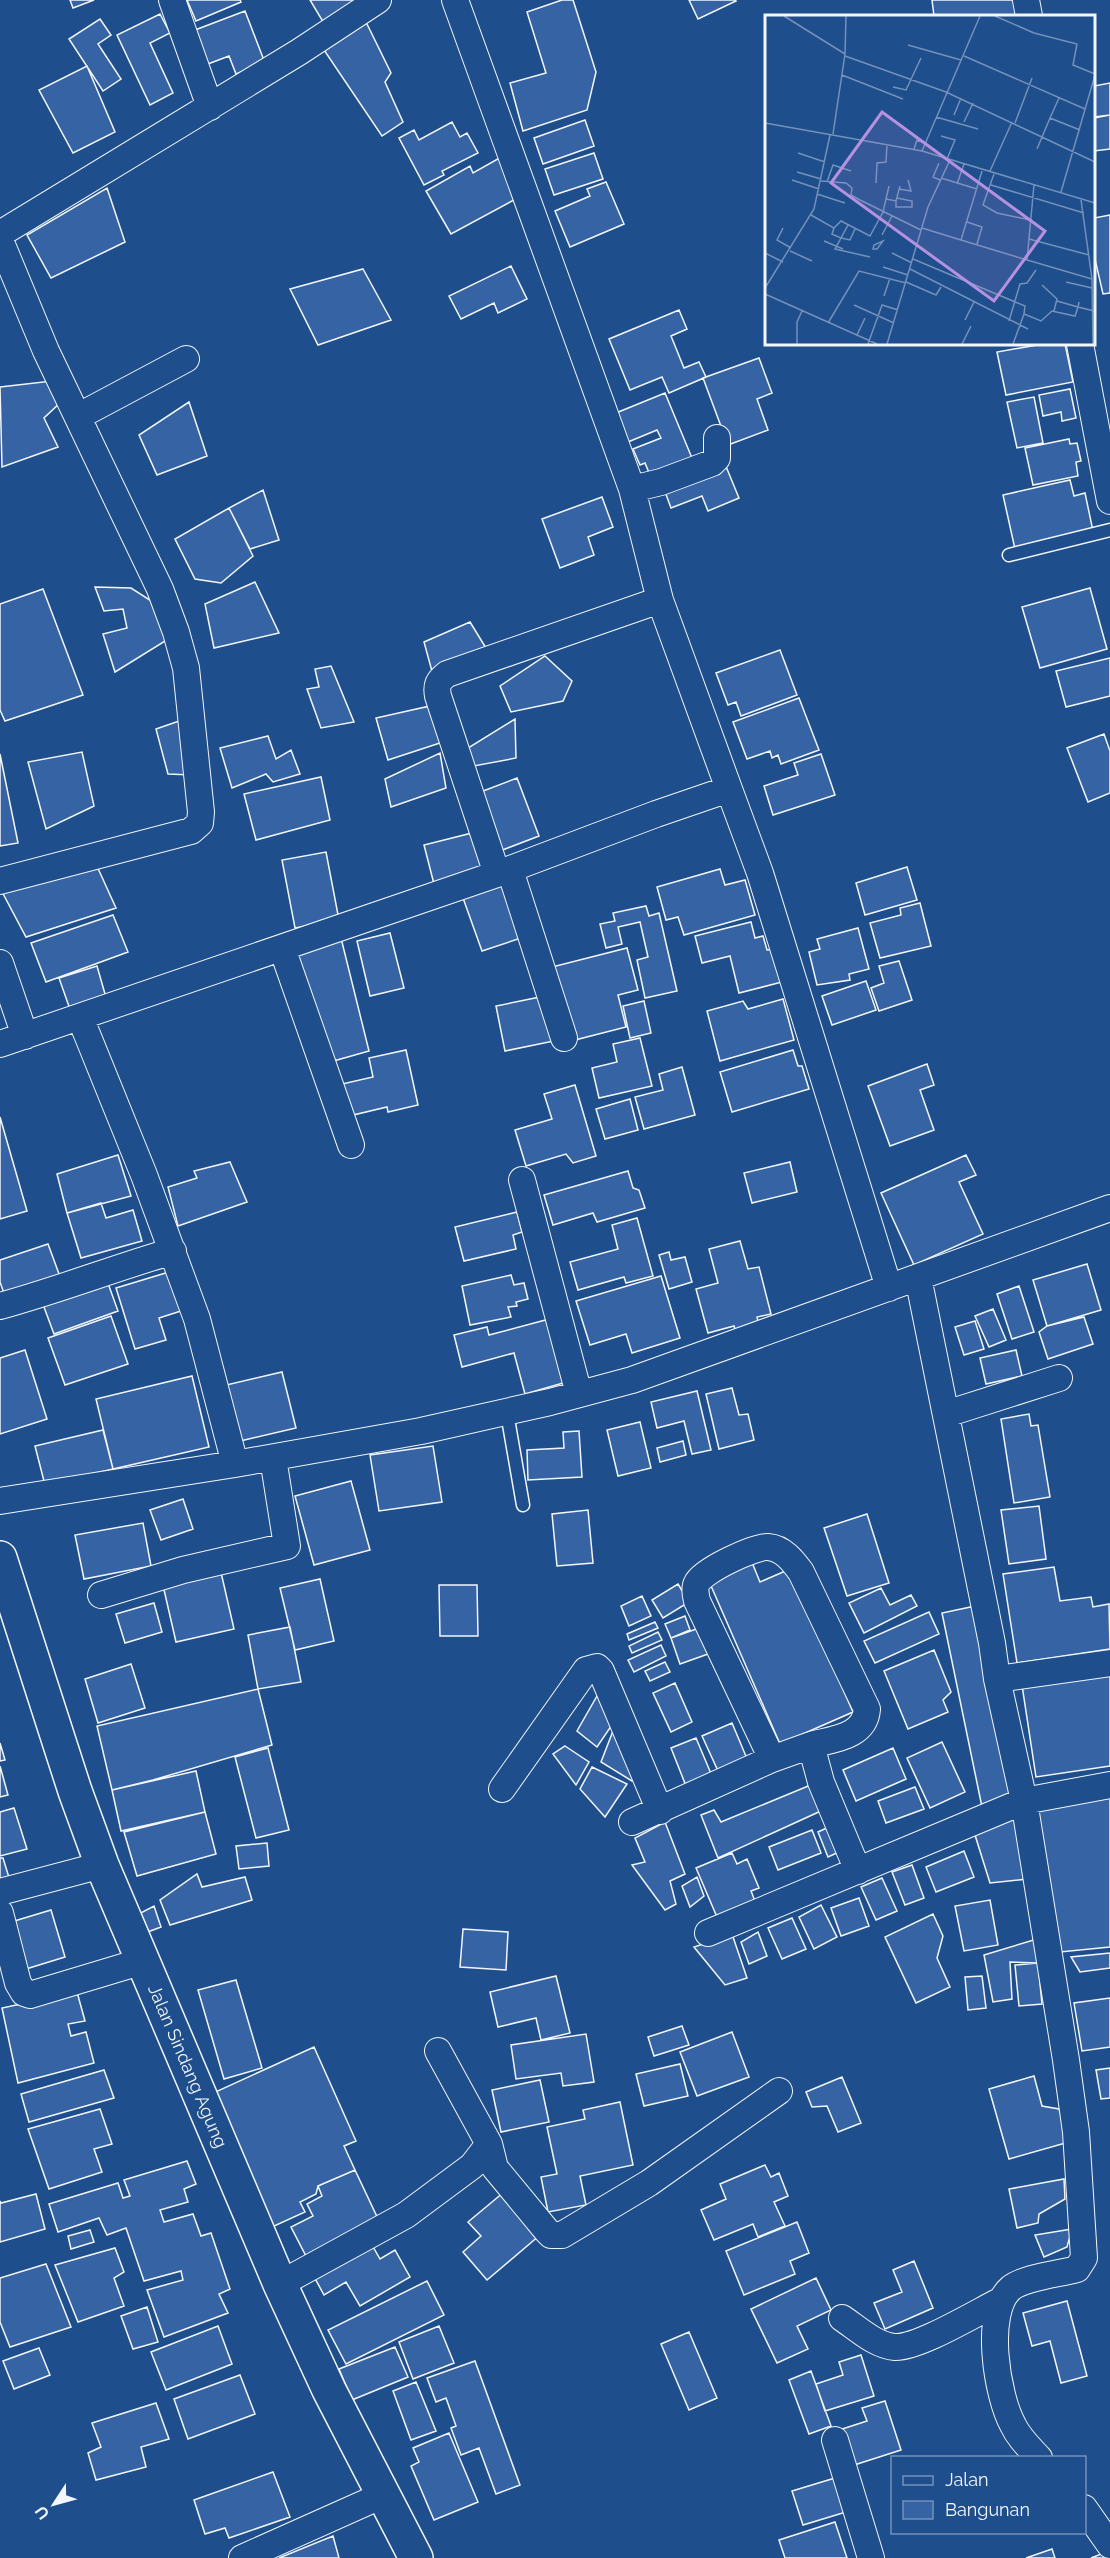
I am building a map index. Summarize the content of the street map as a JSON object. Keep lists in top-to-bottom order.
{
  "streets": {
    "main road": ["Jalan Sindang Agung"]
  },
  "legend": ["Jalan", "Bangunan"],
  "north": "bottom left"
}
